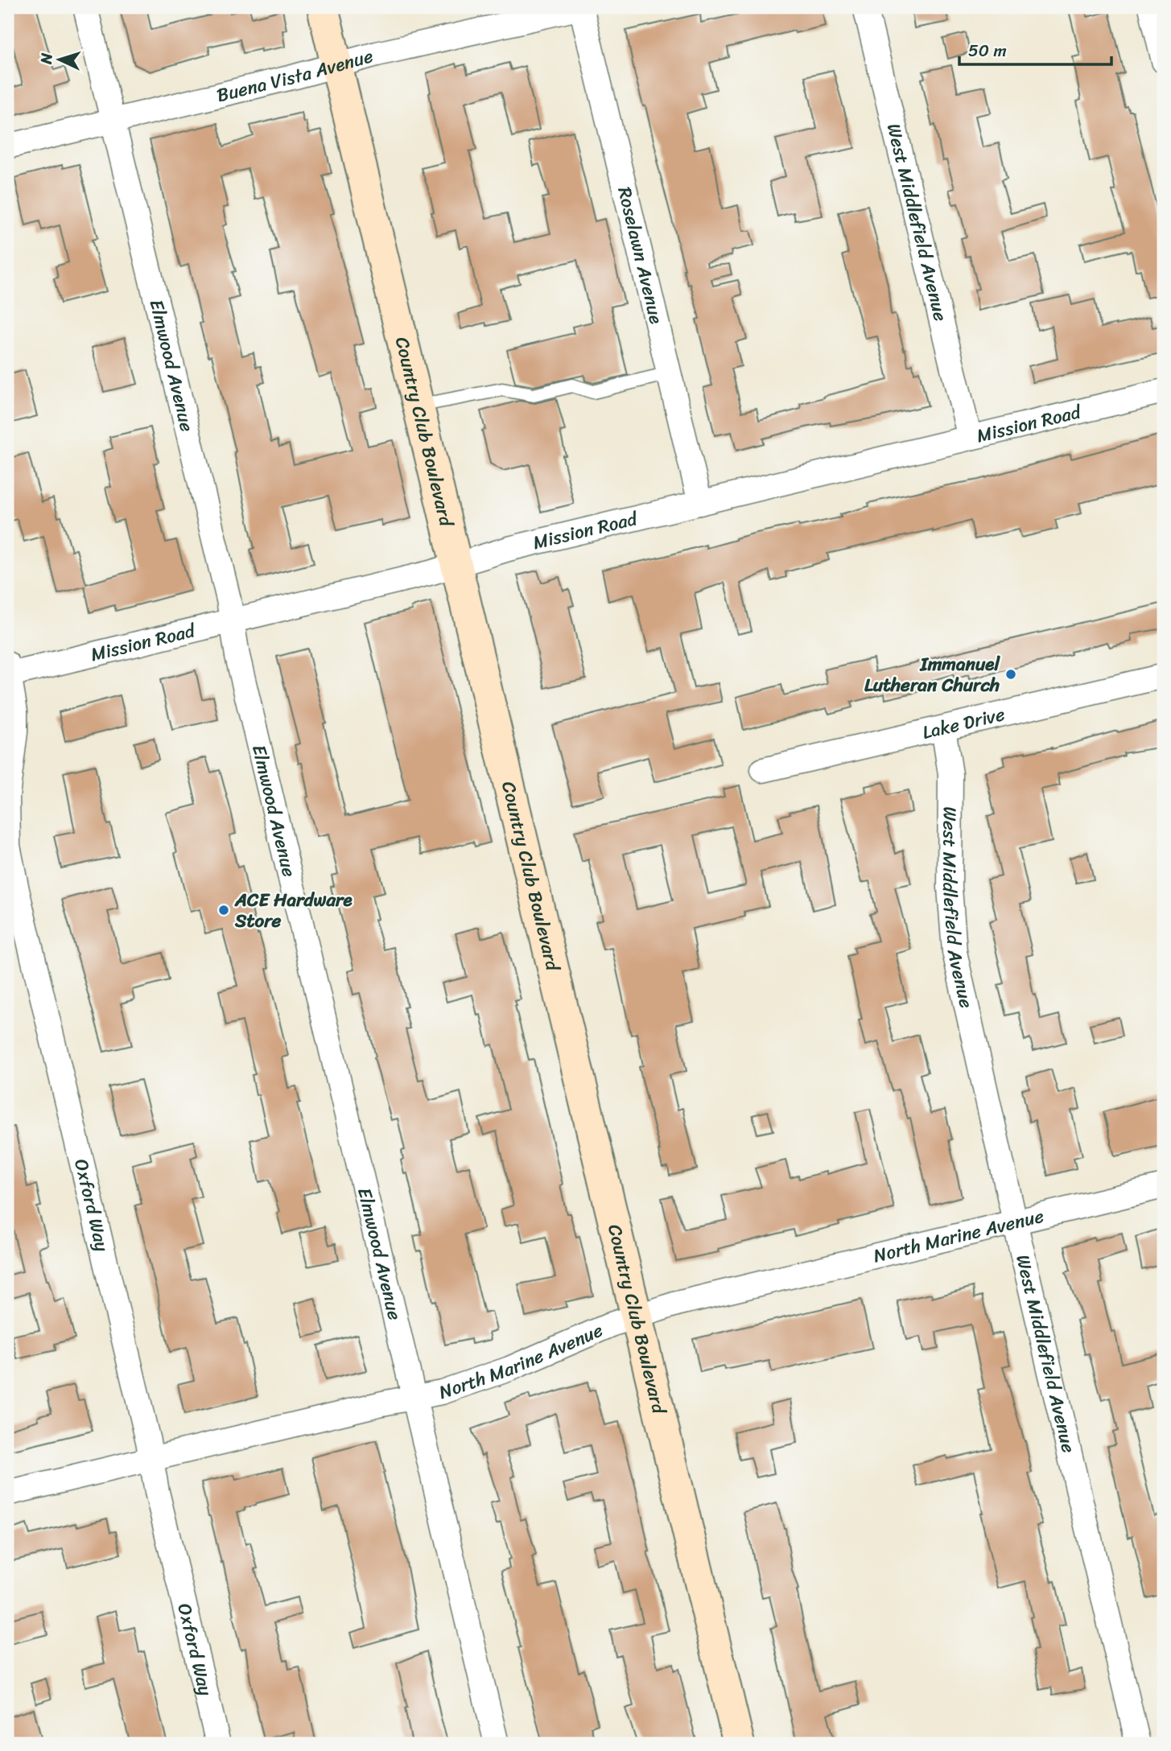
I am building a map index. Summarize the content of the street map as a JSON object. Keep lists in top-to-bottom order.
{
  "streets": {
    "street": [
      "Buena Vista Avenue",
      "West Middlefield Avenue",
      "Roselawn Avenue",
      "Elmwood Avenue",
      "Mission Road",
      "Country Club Boulevard",
      "Lake Drive",
      "Oxford Way",
      "North Marine Avenue"
    ]
  },
  "crossings": [
    ["Buena Vista Avenue", "Roselawn Avenue"],
    ["Buena Vista Avenue", "Elmwood Avenue"],
    ["Buena Vista Avenue", "Country Club Boulevard"],
    ["West Middlefield Avenue", "Mission Road"],
    ["West Middlefield Avenue", "Lake Drive"],
    ["West Middlefield Avenue", "North Marine Avenue"],
    ["Roselawn Avenue", "Mission Road"],
    ["Elmwood Avenue", "Mission Road"],
    ["Elmwood Avenue", "North Marine Avenue"],
    ["Mission Road", "Country Club Boulevard"],
    ["Mission Road", "Oxford Way"],
    ["Country Club Boulevard", "North Marine Avenue"],
    ["Oxford Way", "North Marine Avenue"]
  ],
  "places": ["Immanuel Lutheran Church", "ACE Hardware Store"],
  "scale_bar": "50 m",
  "north": "left"
}
